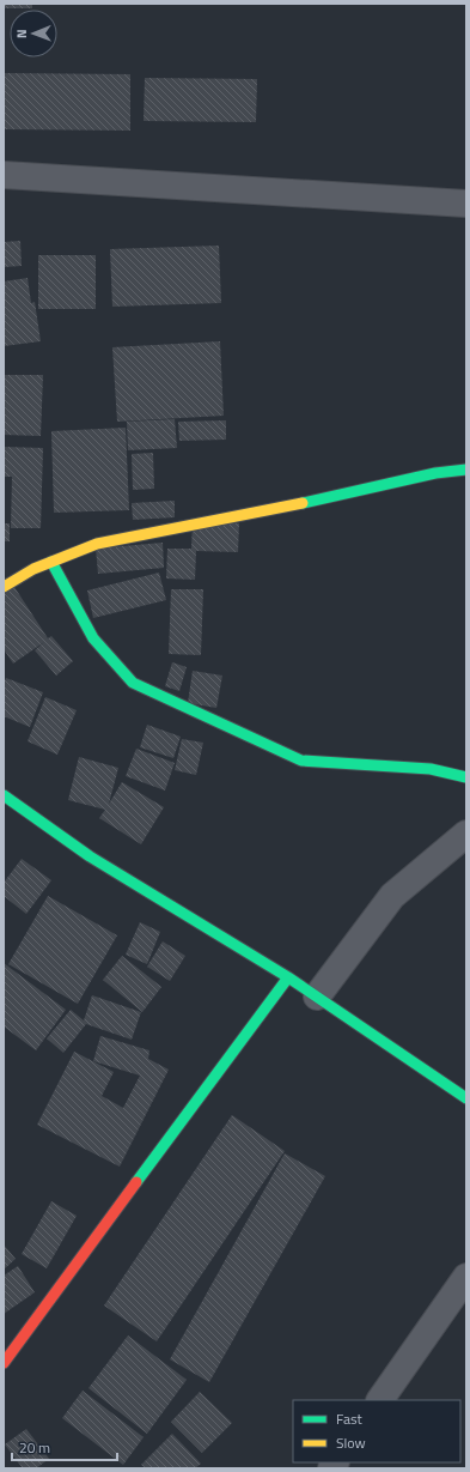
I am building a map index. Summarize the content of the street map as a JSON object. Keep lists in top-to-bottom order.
{
  "legend": ["Fast", "Slow"],
  "scale_bar": "20 m",
  "north": "left"
}
